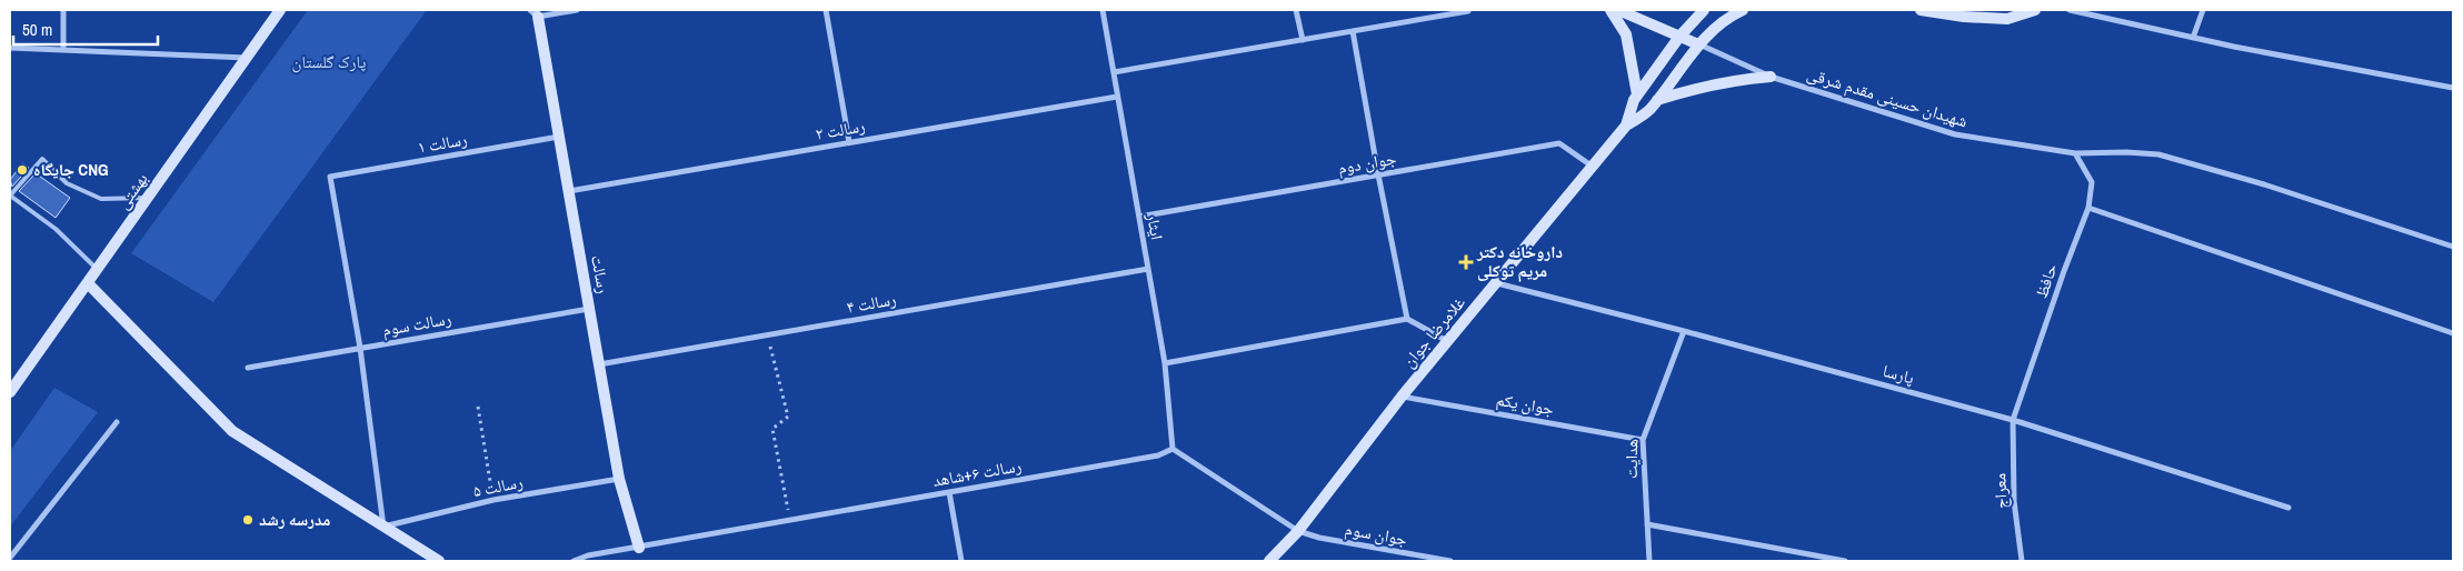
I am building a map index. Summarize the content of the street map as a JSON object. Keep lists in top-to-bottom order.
{
  "streets": {
    "main road": ["بهشتی", "رسالت", "غلامرضا جوان"],
    "street": [
      "شهیدان حسینی مقدم شرقی",
      "رسالت ۲",
      "رسالت ۱",
      "جوان دوم",
      "ایثار",
      "حافظ",
      "رسالت ۴",
      "رسالت سوم",
      "پارسا",
      "جوان یکم",
      "هدایت",
      "رسالت ۶+شاهد",
      "رسالت ۵",
      "معراج",
      "جوان سوم"
    ]
  },
  "crossings": [
    ["شهیدان حسینی مقدم شرقی", "حافظ"],
    ["شهیدان حسینی مقدم شرقی", "غلامرضا جوان"],
    ["رسالت ۲", "ایثار"],
    ["رسالت ۲", "رسالت"],
    ["رسالت ۱", "رسالت"],
    ["رسالت ۱", "رسالت سوم"],
    ["جوان دوم", "ایثار"],
    ["جوان دوم", "غلامرضا جوان"],
    ["ایثار", "رسالت ۴"],
    ["ایثار", "رسالت ۶+شاهد"],
    ["رسالت", "رسالت ۴"],
    ["رسالت", "رسالت سوم"],
    ["رسالت", "رسالت ۶+شاهد"],
    ["رسالت", "رسالت ۵"],
    ["حافظ", "پارسا"],
    ["حافظ", "معراج"],
    ["غلامرضا جوان", "پارسا"],
    ["غلامرضا جوان", "جوان یکم"],
    ["غلامرضا جوان", "جوان سوم"],
    ["پارسا", "هدایت"],
    ["پارسا", "معراج"],
    ["جوان یکم", "هدایت"]
  ],
  "parks": ["پارک گلستان"],
  "places": {
    "other": ["جایگاه CNG", "مدرسه رشد"],
    "health": ["داروخانه دکتر مریم توکلی"]
  },
  "scale_bar": "50 m"
}
